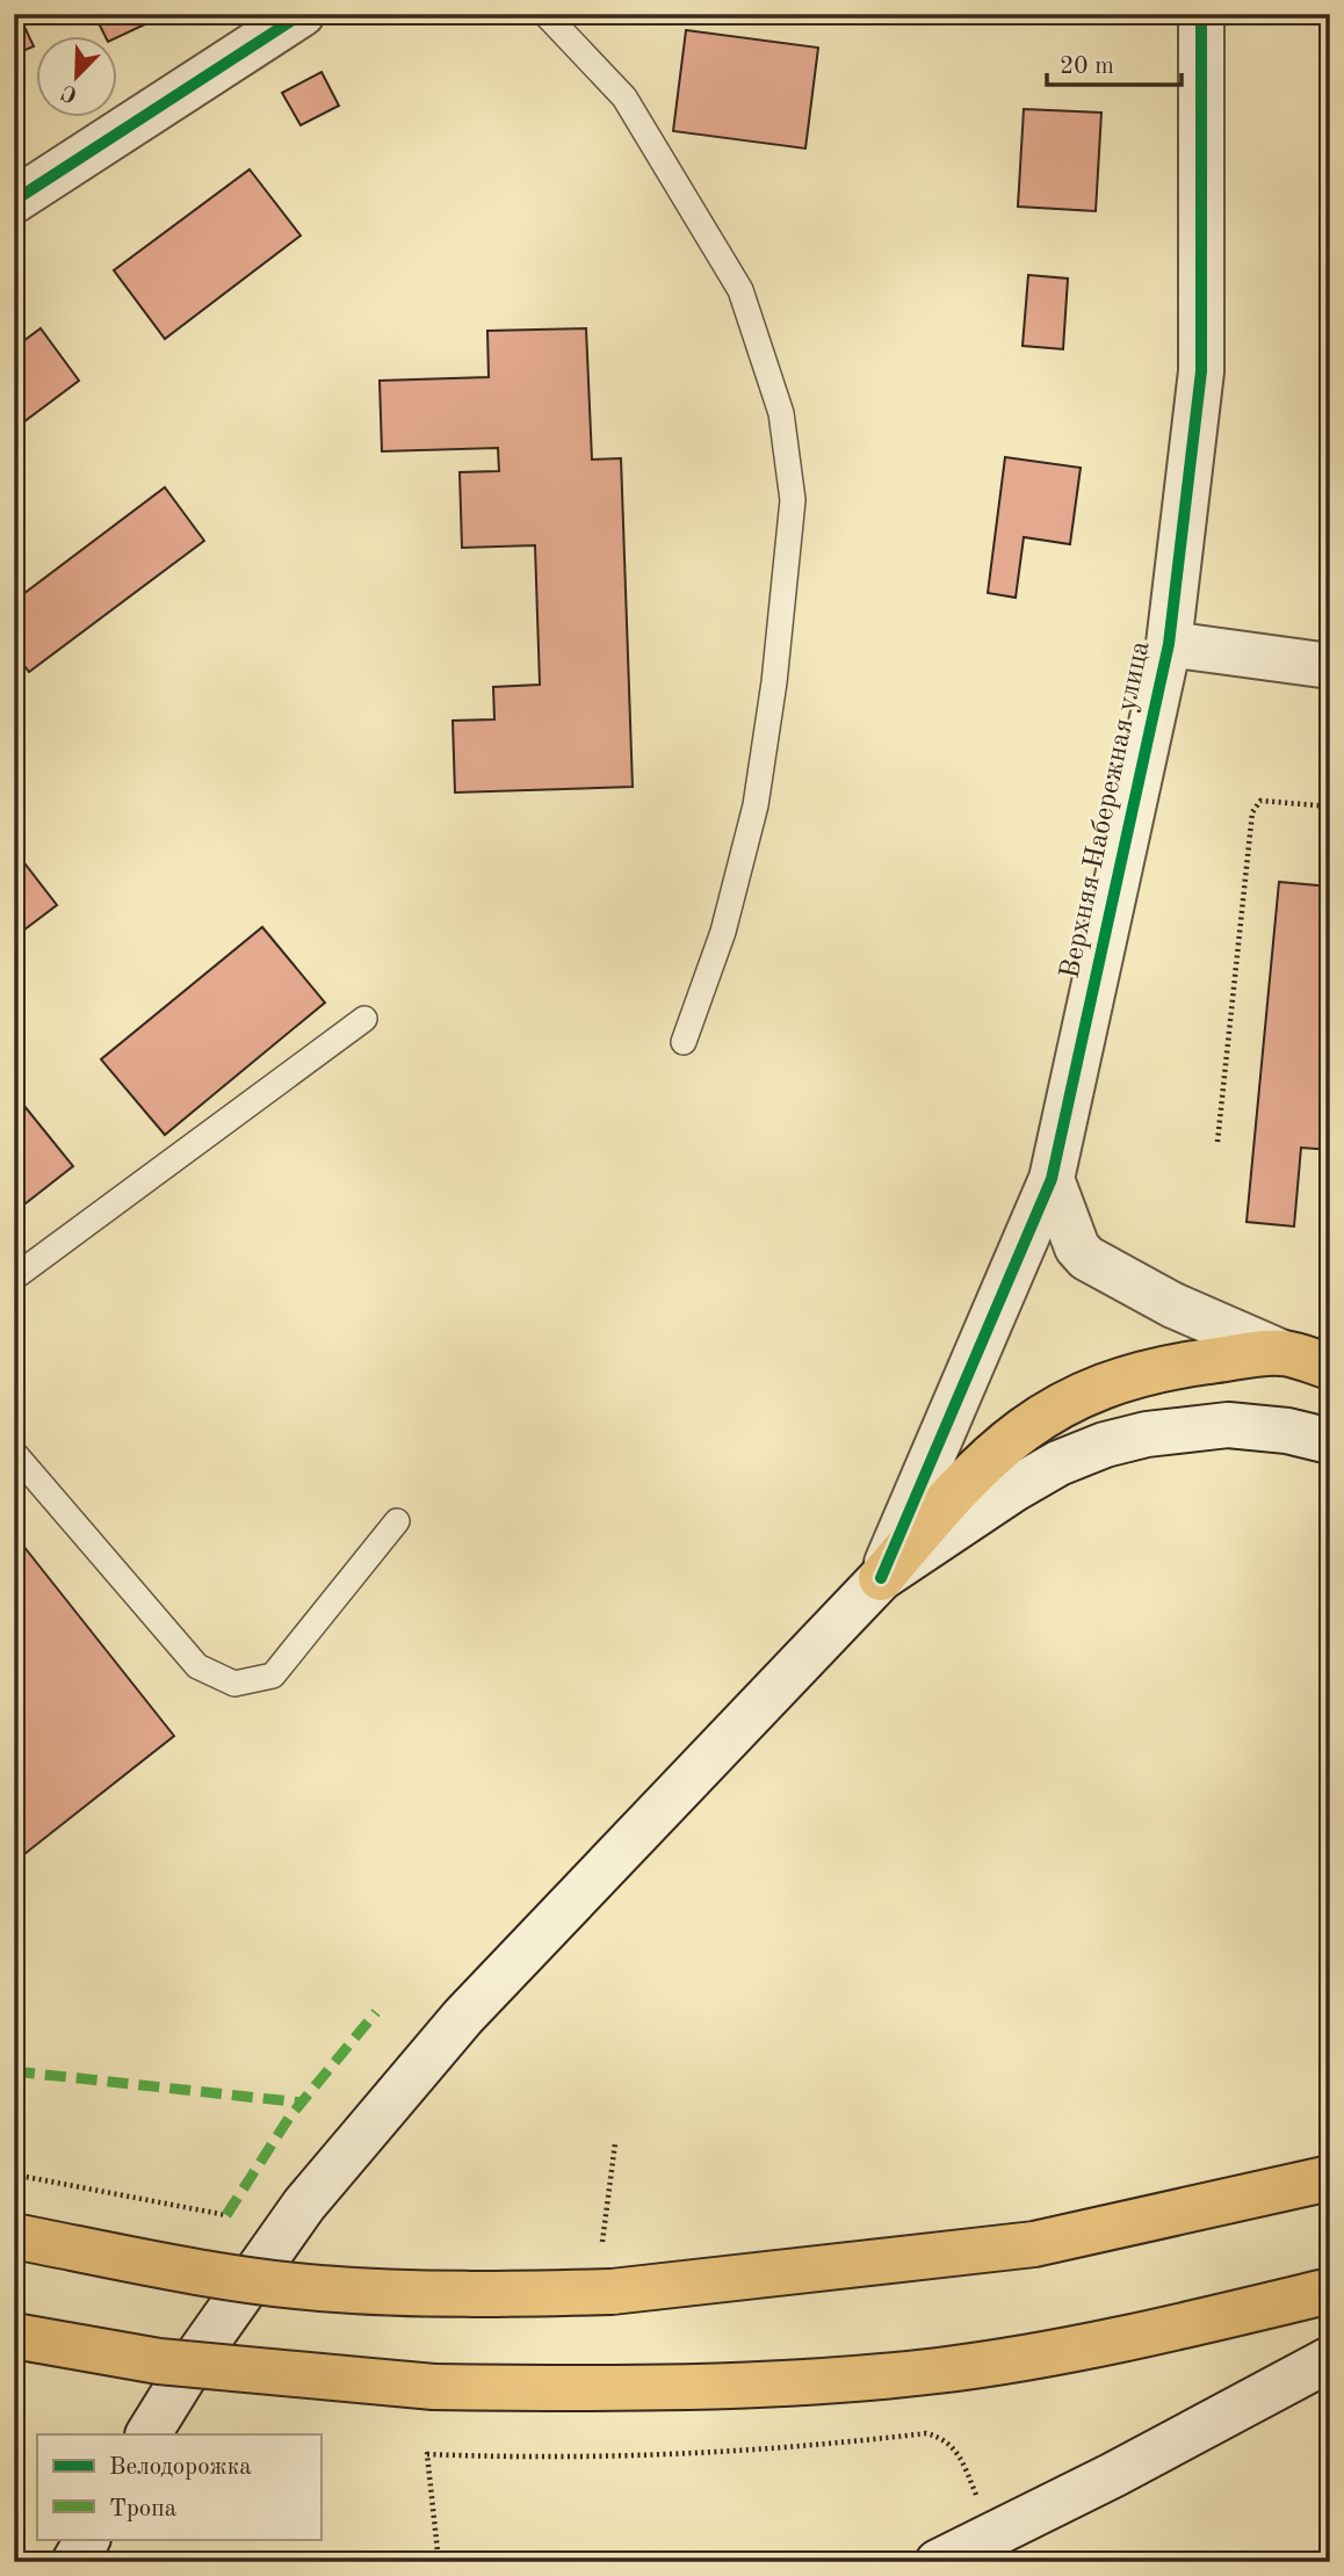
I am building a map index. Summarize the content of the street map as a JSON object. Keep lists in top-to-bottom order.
{
  "streets": {
    "street": ["Верхняя Набережная улица"]
  },
  "legend": ["Велодорожка", "Тропа"],
  "scale_bar": "20 m",
  "north": "bottom left"
}
